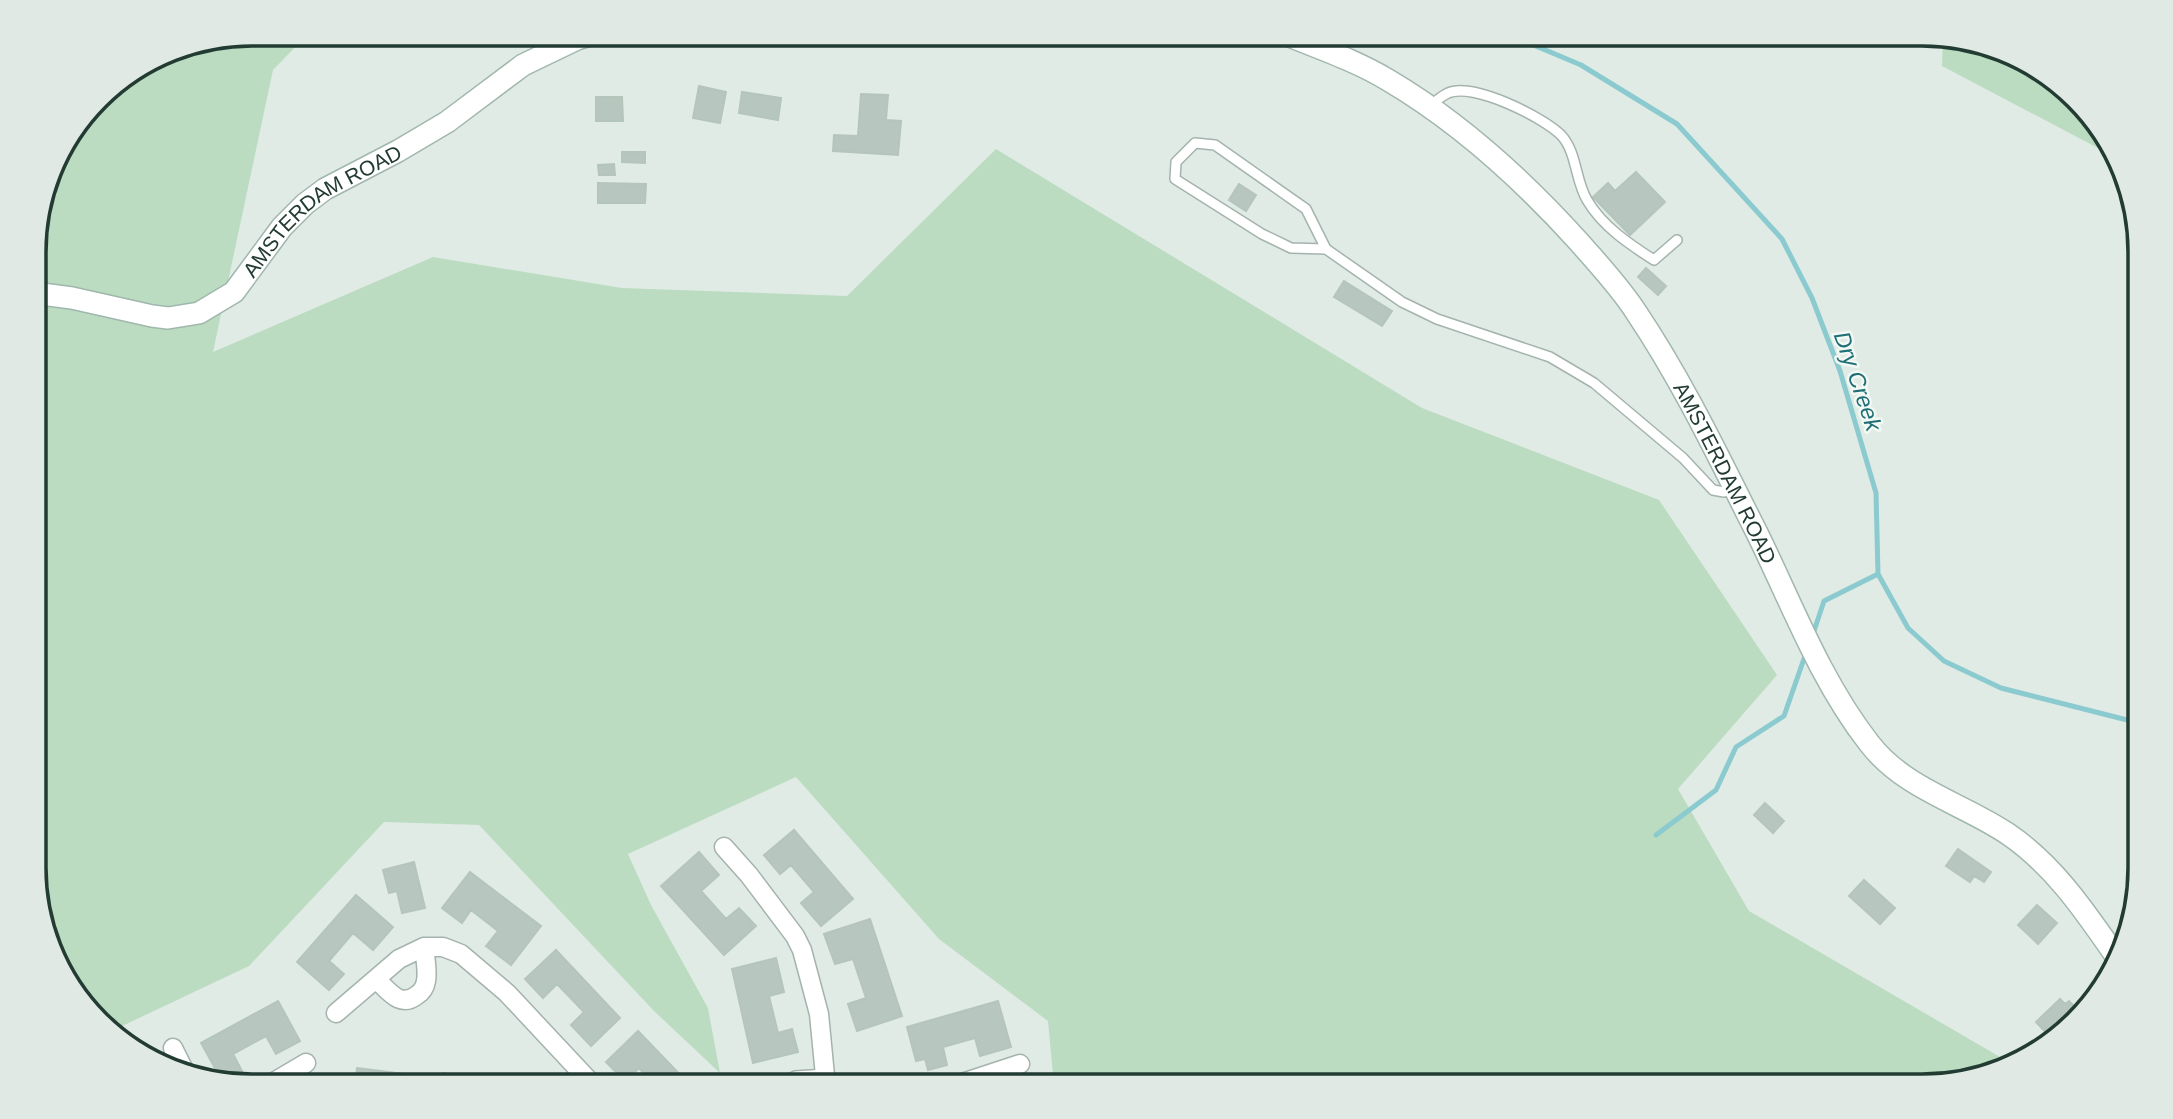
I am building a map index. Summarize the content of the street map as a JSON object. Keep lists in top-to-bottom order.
{
  "streets": {
    "main road": ["AMSTERDAM ROAD"]
  },
  "water": ["Dry Creek"]
}
